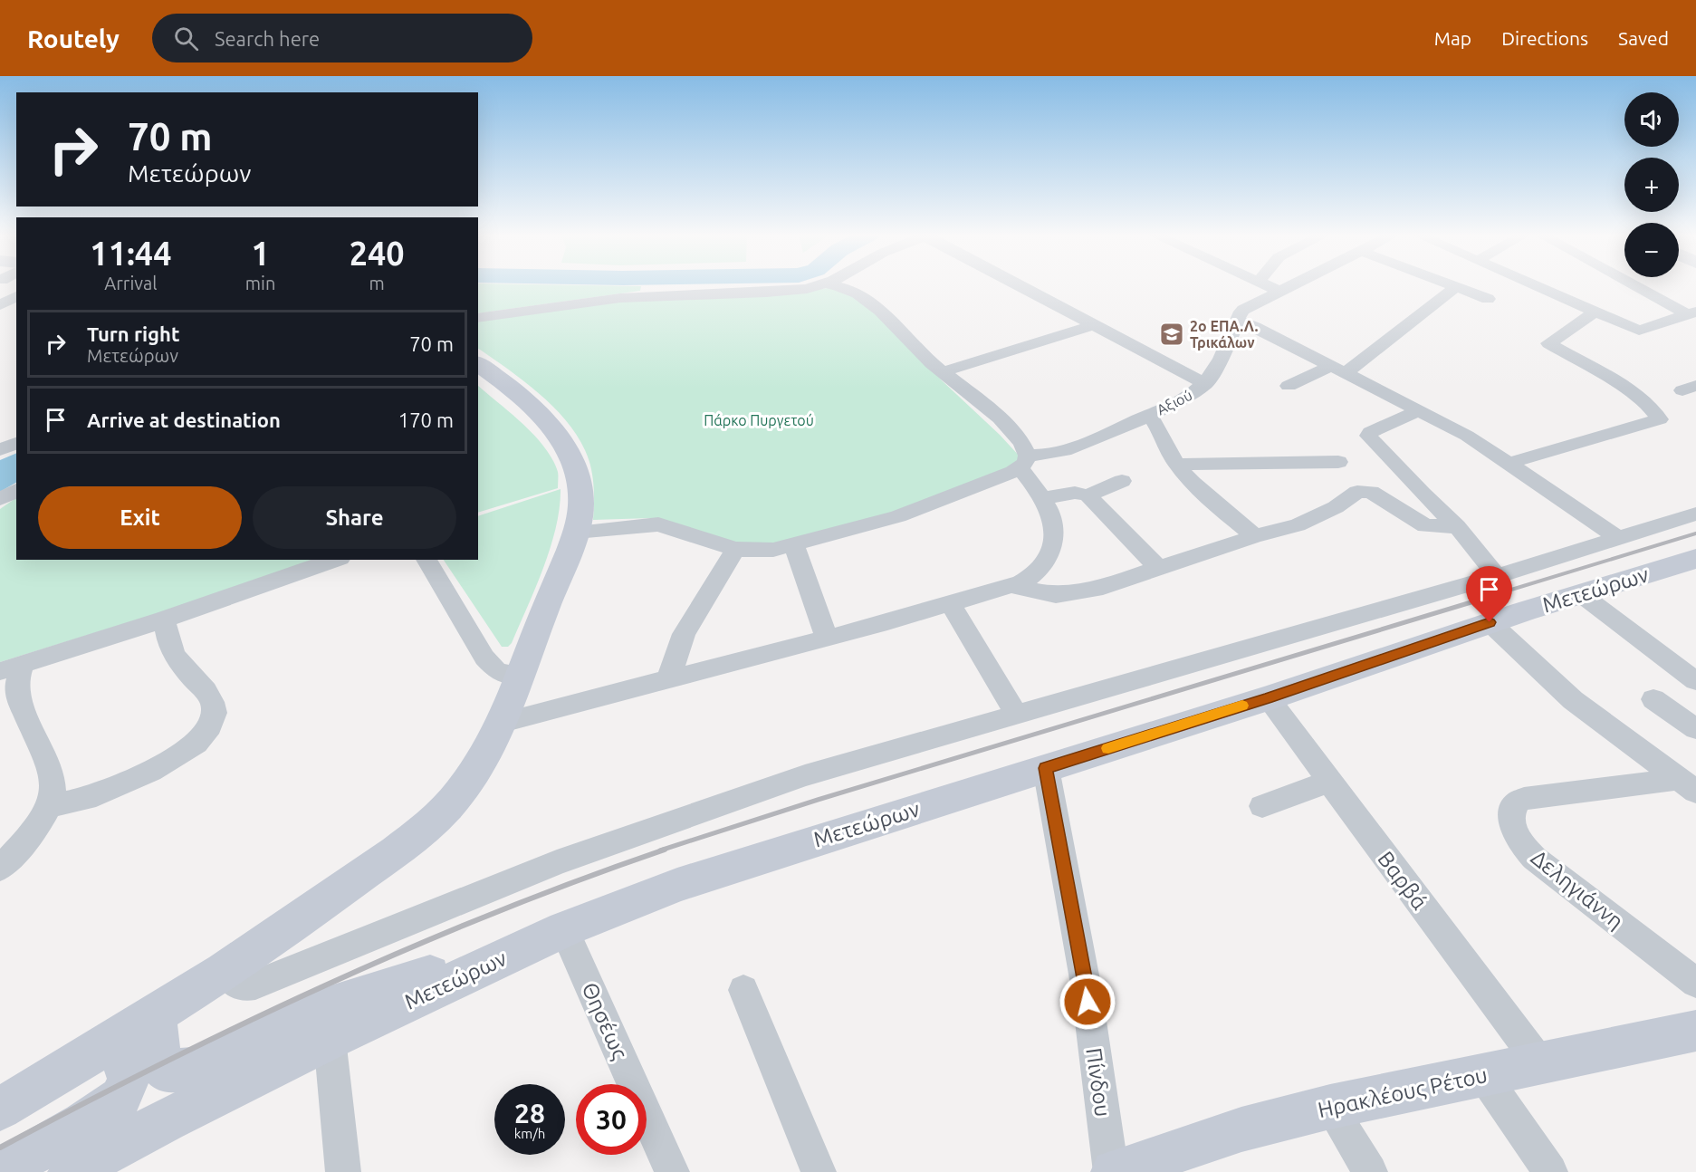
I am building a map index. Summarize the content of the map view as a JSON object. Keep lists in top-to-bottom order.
{
  "streets": {
    "street": [
      "Αξιού",
      "Μετεώρων",
      "Βαρβά",
      "Δεληγιάννη",
      "Θησέως",
      "Πίνδου",
      "Ηρακλέους Ρέτου"
    ]
  },
  "crossings": [
    ["Μετεώρων", "Βαρβά"],
    ["Μετεώρων", "Θησέως"],
    ["Μετεώρων", "Πίνδου"],
    ["Βαρβά", "Ηρακλέους Ρέτου"],
    ["Πίνδου", "Ηρακλέους Ρέτου"]
  ],
  "parks": ["Πάρκο Πυργετού"],
  "places": {
    "school or university": ["2ο ΕΠΑ.Λ. Τρικάλων"]
  },
  "page": {
    "header": "Routely",
    "search": "Search here",
    "nav": ["Map", "Directions", "Saved"],
    "map_buttons": ["+", "−"],
    "turn": ["70 m", "Μετεώρων"],
    "eta": [
      "11:44",
      "Arrival",
      "1",
      "min",
      "240",
      "m"
    ],
    "list": [
      {
        "name": "Turn right",
        "note": "Μετεώρων",
        "value": "70 m"
      },
      {
        "name": "Arrive at destination",
        "value": "170 m"
      }
    ],
    "buttons": ["Exit", "Share"],
    "speed": "28 km/h",
    "limit": "30"
  }
}
